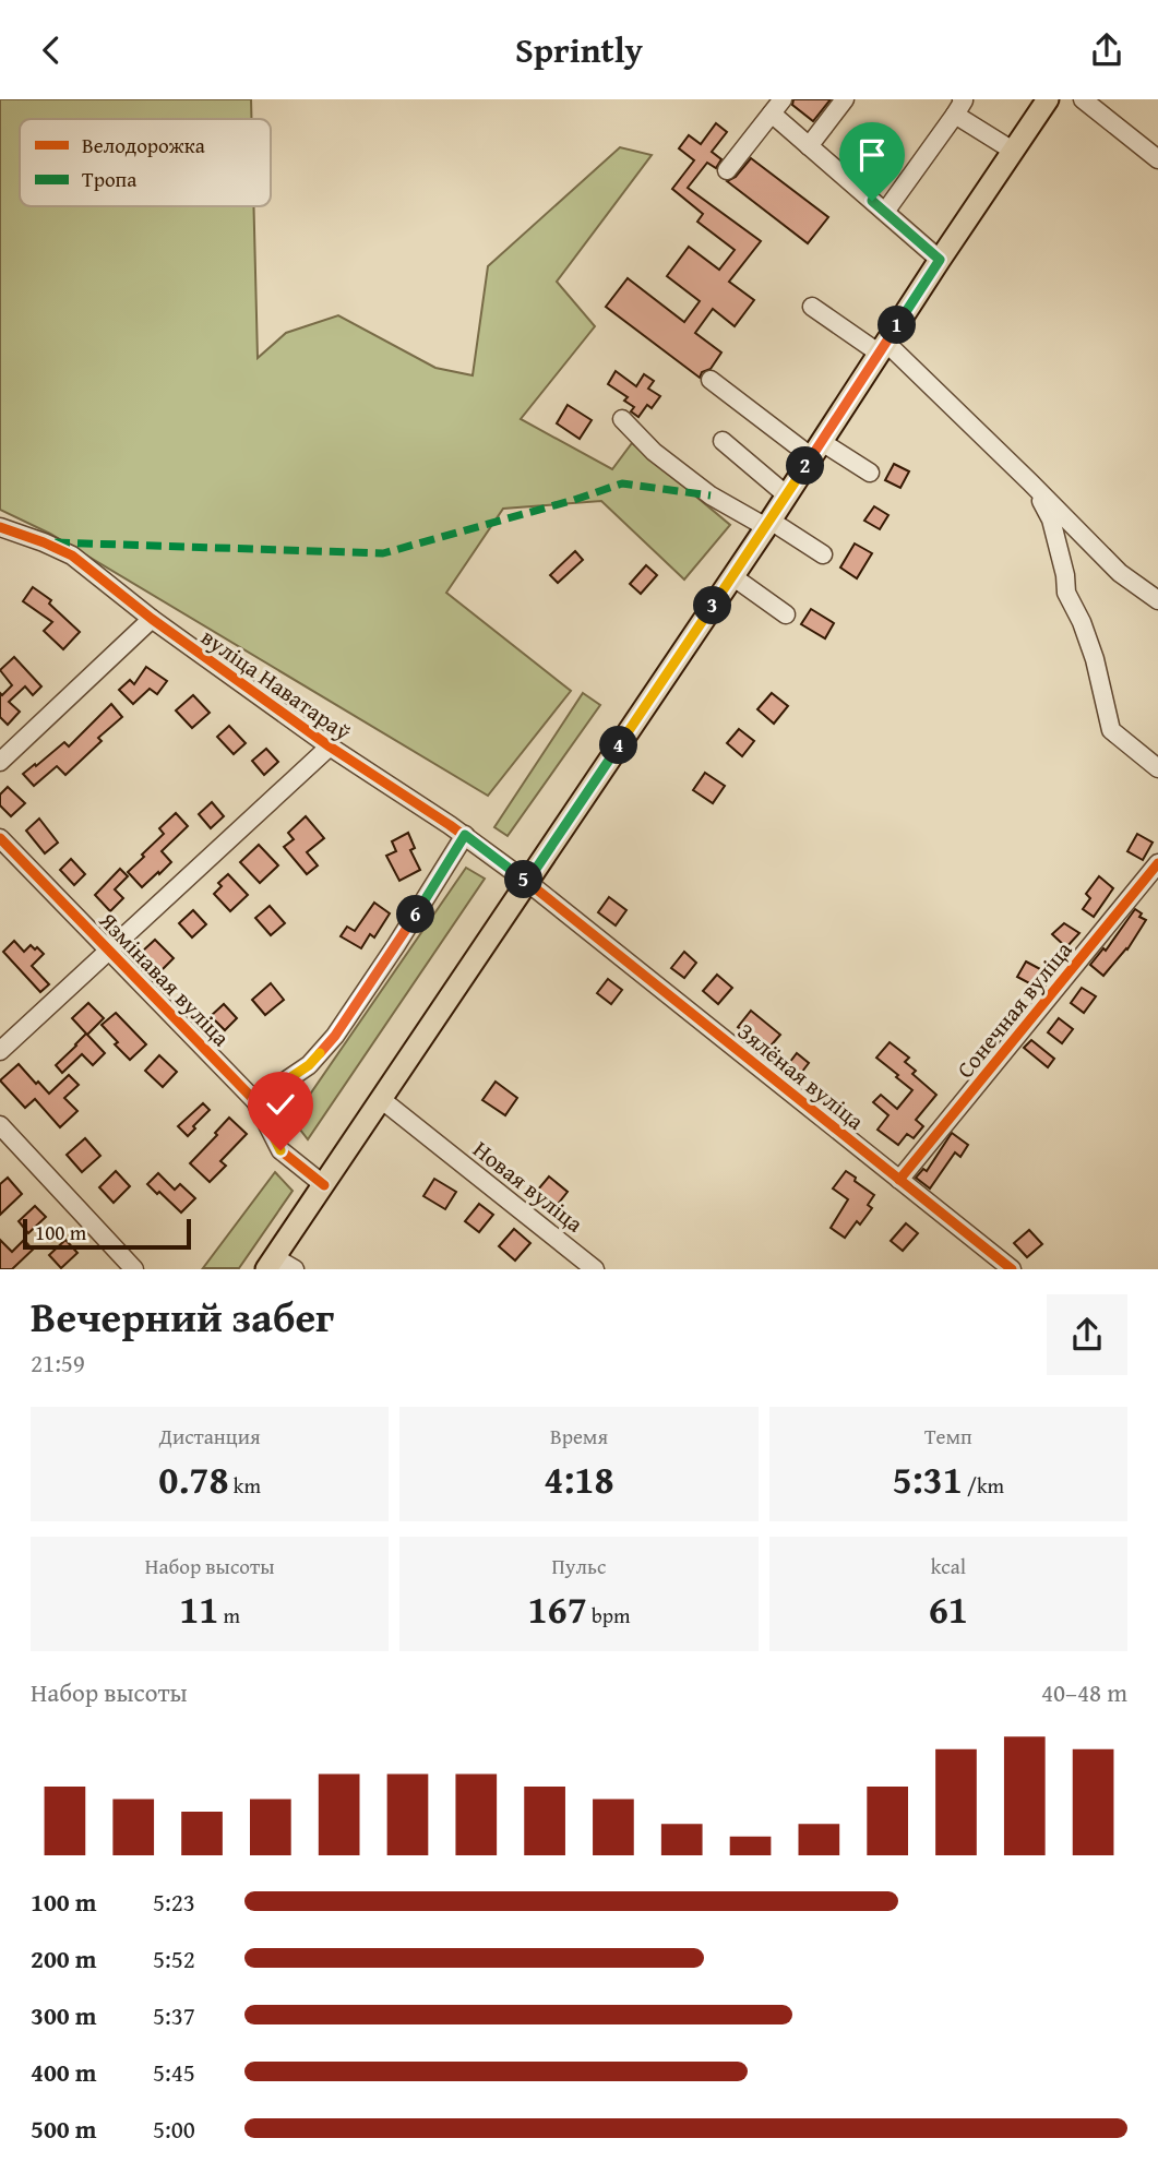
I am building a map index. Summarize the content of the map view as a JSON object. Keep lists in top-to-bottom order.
{
  "streets": {
    "street": [
      "вуліца Наватараў",
      "Язмінавая вуліца",
      "Сонечная вуліца",
      "Зялёная вуліца",
      "Новая вуліца"
    ]
  },
  "crossings": [
    ["вуліца Наватараў", "Зялёная вуліца"],
    ["Сонечная вуліца", "Зялёная вуліца"]
  ],
  "legend": ["Велодорожка", "Тропа"],
  "scale_bar": "100 m",
  "page": {
    "header": "Sprintly",
    "pins": [
      "1",
      "2",
      "3",
      "4",
      "5",
      "6"
    ],
    "scale": "100 m",
    "heading": ["Вечерний забег", "21:59"],
    "stats": [
      ["Дистанция", "0.78 km"],
      ["Время", "4:18"],
      ["Темп", "5:31 /km"],
      ["Набор высоты", "11 m"],
      ["Пульс", "167 bpm"],
      ["kcal", "61"]
    ],
    "chart": ["Набор высоты", "40–48 m"],
    "list": [
      {
        "name": "100 m",
        "note": "5:23"
      },
      {
        "name": "200 m",
        "note": "5:52"
      },
      {
        "name": "300 m",
        "note": "5:37"
      },
      {
        "name": "400 m",
        "note": "5:45"
      },
      {
        "name": "500 m",
        "note": "5:00"
      }
    ]
  }
}
